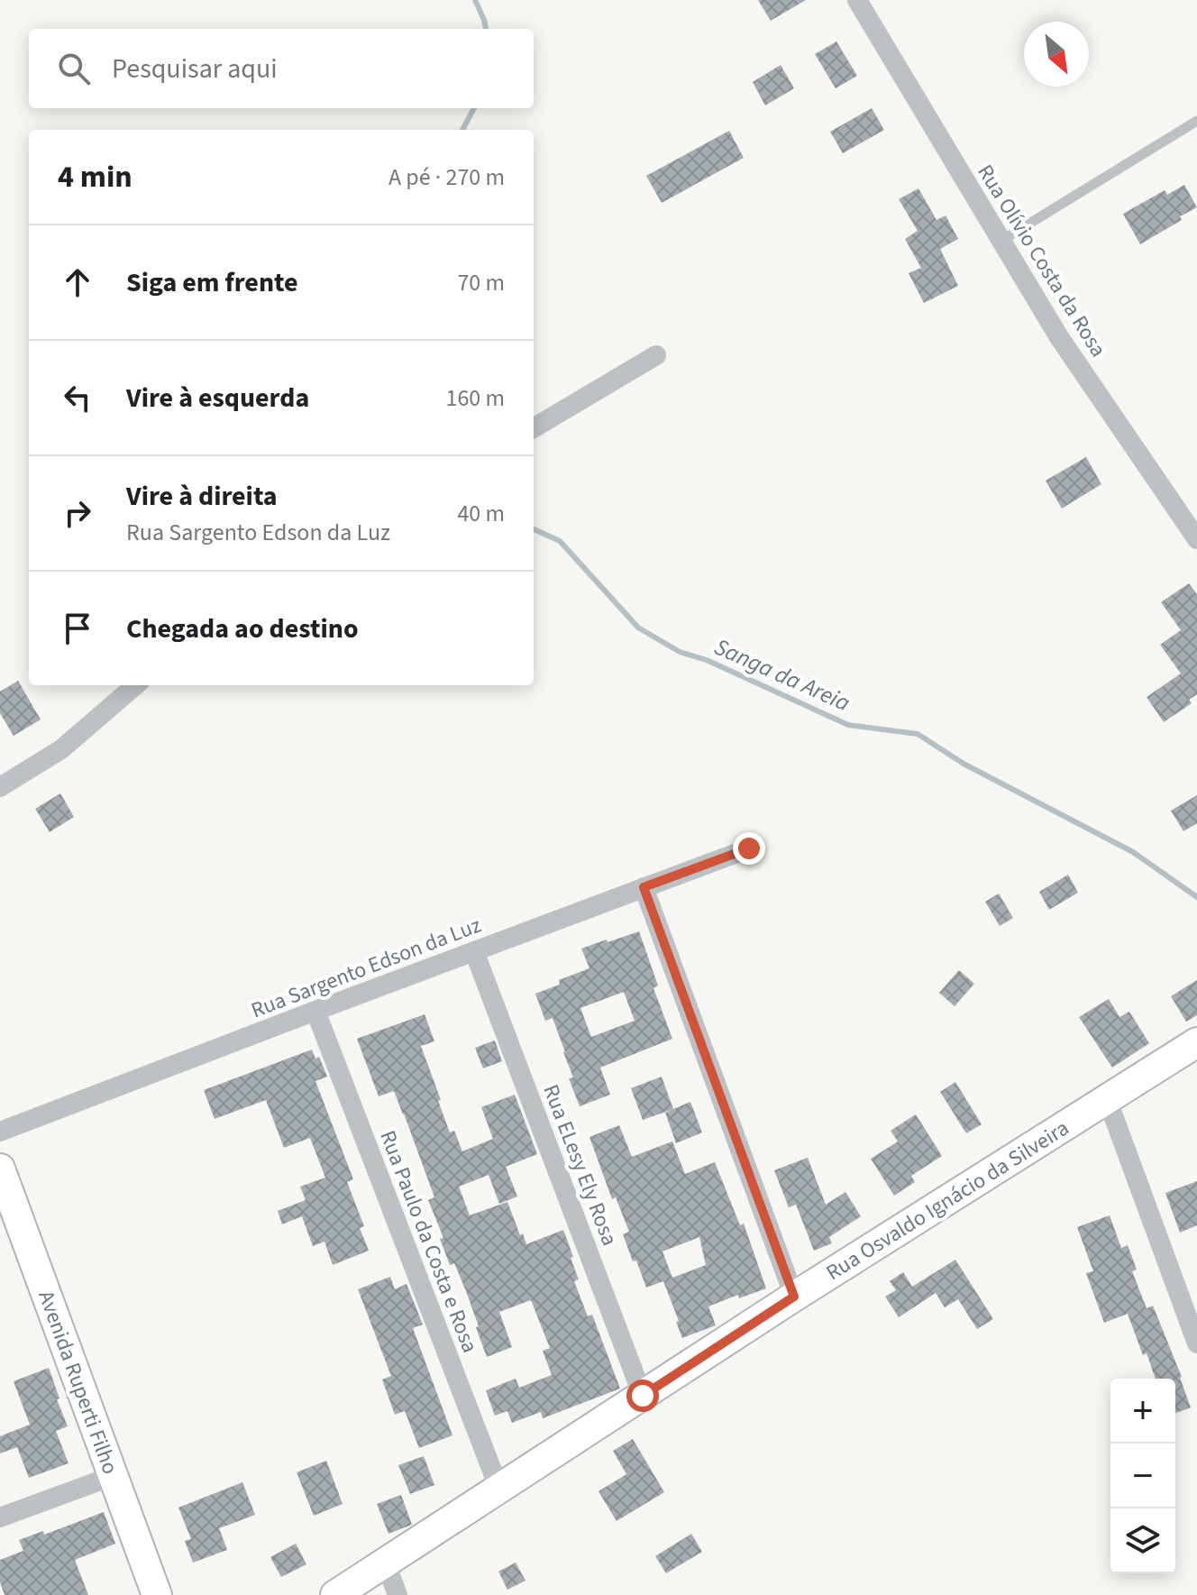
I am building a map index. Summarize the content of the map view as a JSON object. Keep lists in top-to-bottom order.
{
  "streets": {
    "street": [
      "Rua Olívio Costa da Rosa",
      "Rua Sargento Edson da Luz",
      "Rua ELesy Ely Rosa",
      "Rua Osvaldo Ignácio da Silveira",
      "Rua Paulo da Costa e Rosa",
      "Avenida Ruperti Filho"
    ]
  },
  "crossings": [
    ["Rua Sargento Edson da Luz", "Rua ELesy Ely Rosa"],
    ["Rua Sargento Edson da Luz", "Rua Paulo da Costa e Rosa"],
    ["Rua ELesy Ely Rosa", "Rua Osvaldo Ignácio da Silveira"],
    ["Rua Osvaldo Ignácio da Silveira", "Rua Paulo da Costa e Rosa"]
  ],
  "water": ["Sanga da Areia"],
  "north": "bottom right",
  "page": {
    "search": "Pesquisar aqui",
    "heading": ["4 min", "A pé · 270 m"],
    "list": [
      ["Siga em frente", "70 m"],
      ["Vire à esquerda", "160 m"],
      ["Vire à direita", "Rua Sargento Edson da Luz", "40 m"],
      "Chegada ao destino"
    ],
    "map_buttons": ["+", "−"]
  }
}
